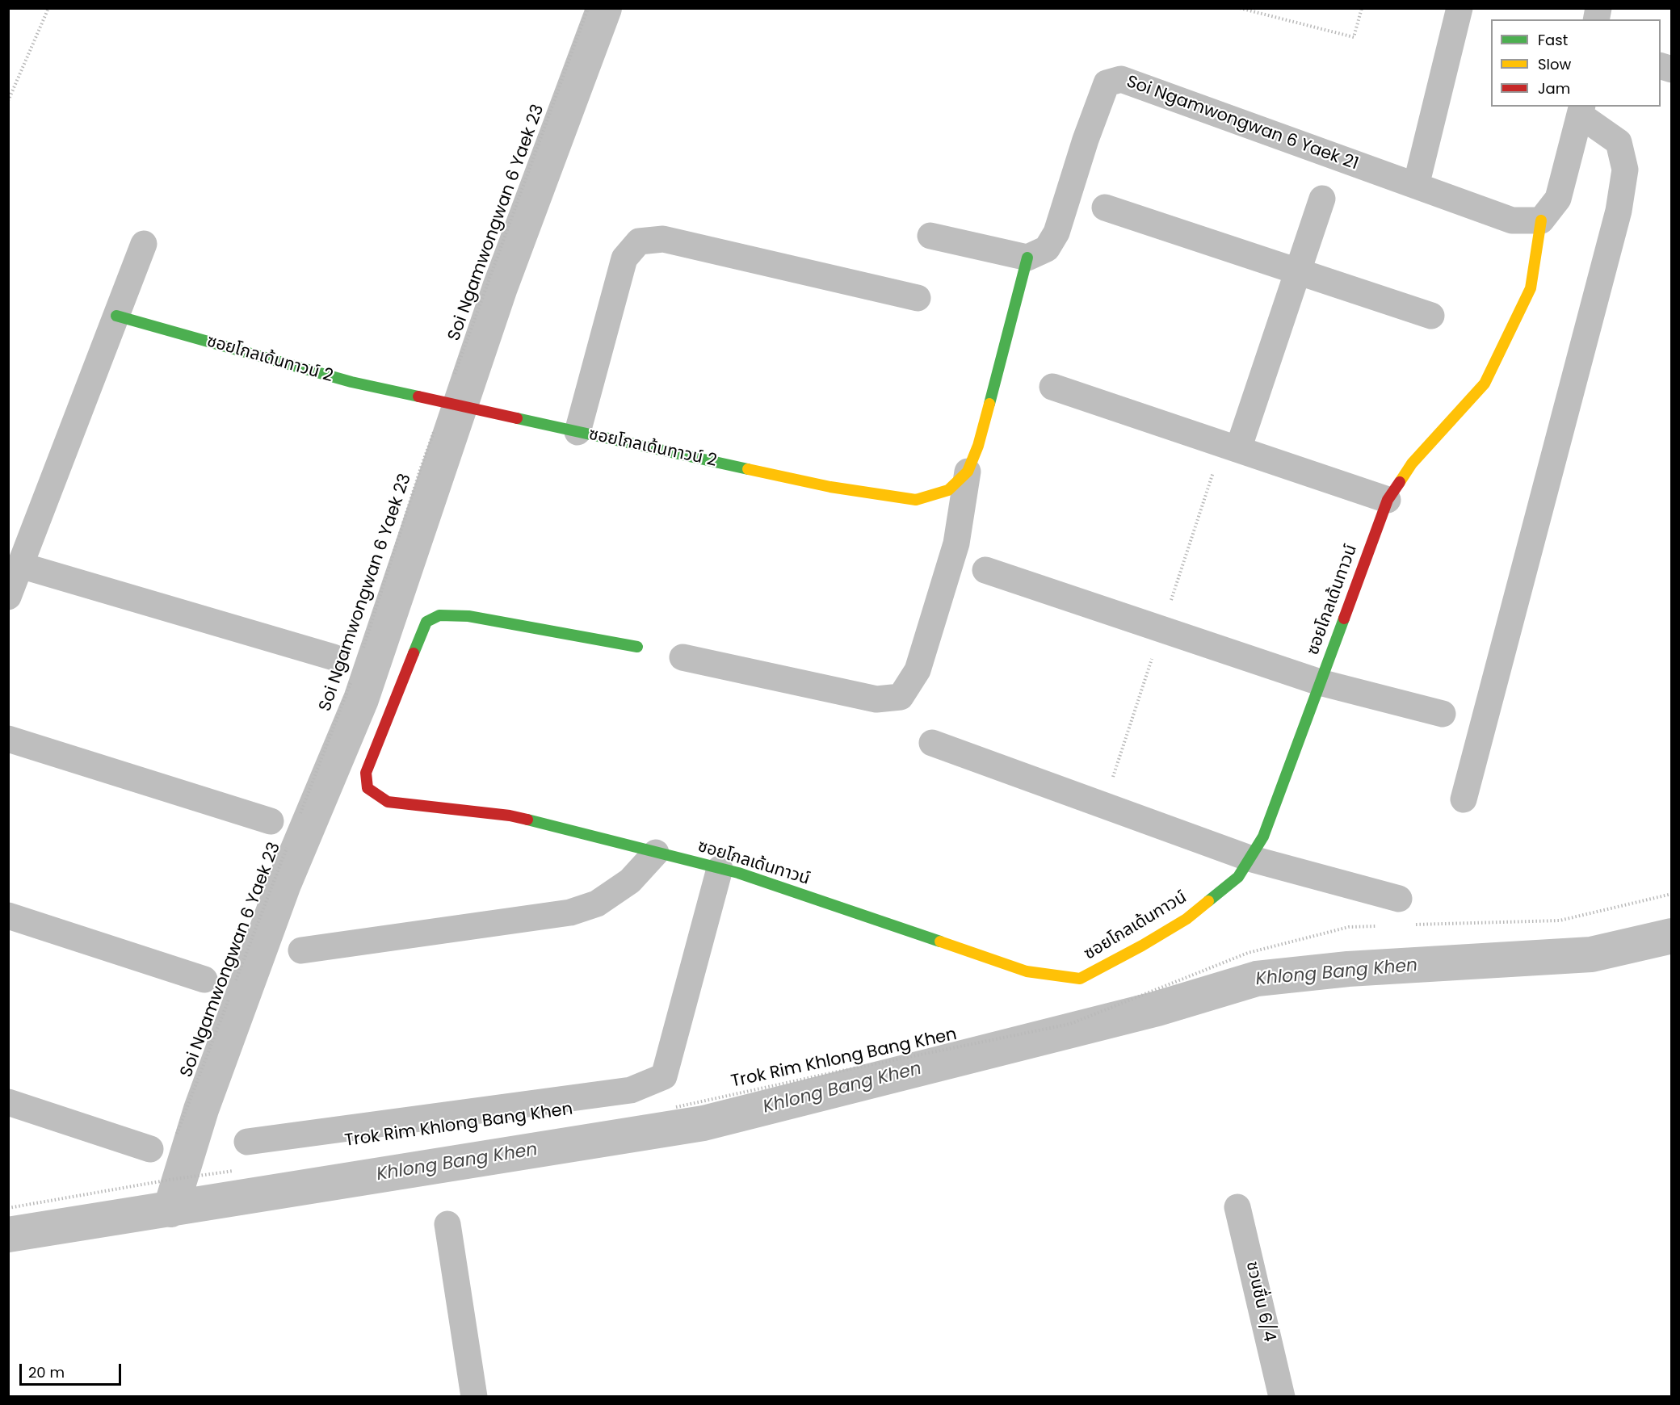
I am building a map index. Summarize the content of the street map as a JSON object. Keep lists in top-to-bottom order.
{
  "streets": {
    "street": [
      "Soi Ngamwongwan 6 Yaek 21",
      "ซอยโกลเด้นทาวน์ 2",
      "ซอยโกลเด้นทาวน์",
      "ชวนชื่น 6/4"
    ],
    "path": ["Soi Ngamwongwan 6 Yaek 23", "Trok Rim Khlong Bang Khen"]
  },
  "crossings": [
    ["Soi Ngamwongwan 6 Yaek 21", "ซอยโกลเด้นทาวน์ 2"],
    ["Soi Ngamwongwan 6 Yaek 21", "ซอยโกลเด้นทาวน์"]
  ],
  "water": ["Khlong Bang Khen"],
  "legend": ["Fast", "Slow", "Jam"],
  "scale_bar": "20 m"
}
